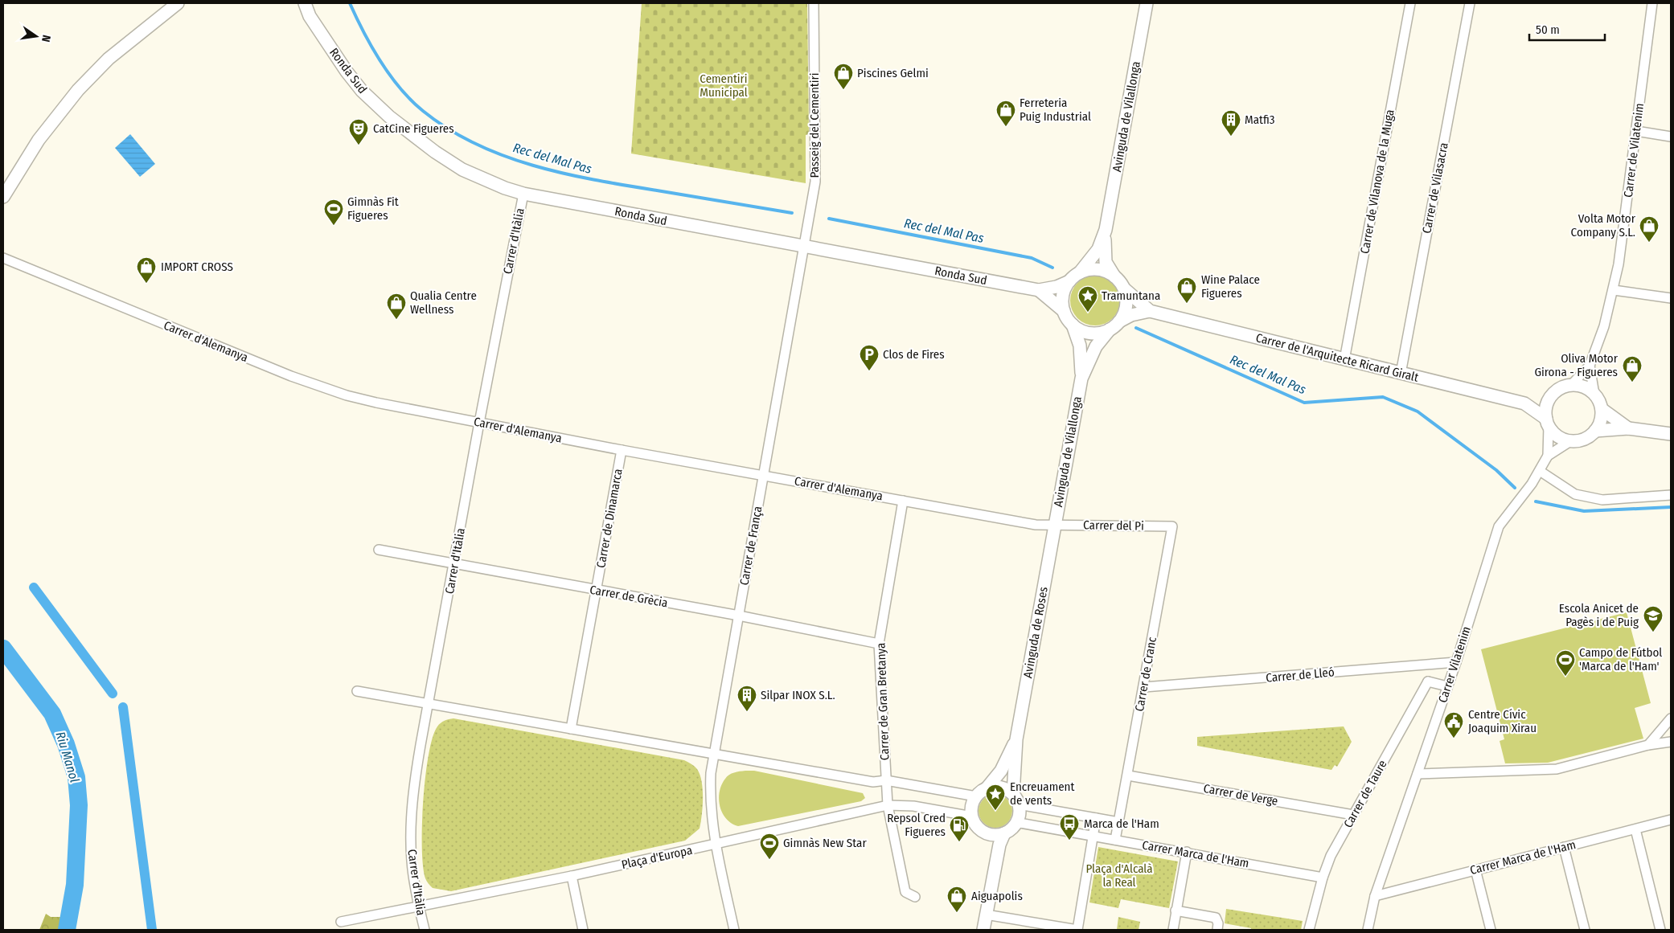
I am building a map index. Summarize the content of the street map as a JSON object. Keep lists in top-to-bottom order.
{
  "streets": {
    "main road": [
      "Ronda Sud",
      "Avinguda de Vilallonga",
      "Carrer de l'Arquitecte Ricard Giralt",
      "Avinguda de Roses"
    ],
    "street": [
      "Passeig del Cementiri",
      "Carrer de Vilatenim",
      "Carrer de Vilanova de la Muga",
      "Carrer de Vilasacra",
      "Carrer d'Itàlia",
      "Carrer d'Alemanya",
      "Carrer de Dinamarca",
      "Carrer del Pi",
      "Carrer de França",
      "Carrer de Grècia",
      "Carrer Vilatenim",
      "Carrer de Cranc",
      "Carrer de Lleó",
      "Carrer de Gran Bretanya",
      "Carrer de Taure",
      "Carrer de Verge",
      "Carrer Marca de l'Ham",
      "Plaça d'Europa"
    ]
  },
  "crossings": [
    ["Ronda Sud", "Avinguda de Vilallonga"],
    ["Ronda Sud", "Passeig del Cementiri"],
    ["Ronda Sud", "Carrer d'Itàlia"],
    ["Ronda Sud", "Carrer de l'Arquitecte Ricard Giralt"],
    ["Ronda Sud", "Carrer de França"],
    ["Avinguda de Vilallonga", "Carrer d'Alemanya"],
    ["Avinguda de Vilallonga", "Carrer de l'Arquitecte Ricard Giralt"],
    ["Avinguda de Vilallonga", "Carrer del Pi"],
    ["Avinguda de Vilallonga", "Avinguda de Roses"],
    ["Passeig del Cementiri", "Carrer de França"],
    ["Carrer de Vilatenim", "Carrer de l'Arquitecte Ricard Giralt"],
    ["Carrer de Vilatenim", "Carrer Vilatenim"],
    ["Carrer de Vilanova de la Muga", "Carrer de l'Arquitecte Ricard Giralt"],
    ["Carrer de Vilasacra", "Carrer de l'Arquitecte Ricard Giralt"],
    ["Carrer d'Itàlia", "Carrer d'Alemanya"],
    ["Carrer d'Itàlia", "Carrer de Grècia"],
    ["Carrer d'Itàlia", "Plaça d'Europa"],
    ["Carrer d'Alemanya", "Carrer de Dinamarca"],
    ["Carrer d'Alemanya", "Carrer del Pi"],
    ["Carrer d'Alemanya", "Carrer de França"],
    ["Carrer d'Alemanya", "Avinguda de Roses"],
    ["Carrer d'Alemanya", "Carrer de Gran Bretanya"],
    ["Carrer de l'Arquitecte Ricard Giralt", "Carrer Vilatenim"],
    ["Carrer de Dinamarca", "Carrer de Grècia"],
    ["Carrer del Pi", "Avinguda de Roses"],
    ["Carrer del Pi", "Carrer de Cranc"],
    ["Carrer de França", "Carrer de Grècia"],
    ["Carrer de França", "Plaça d'Europa"],
    ["Carrer de Grècia", "Carrer de Gran Bretanya"],
    ["Avinguda de Roses", "Carrer Marca de l'Ham"],
    ["Avinguda de Roses", "Plaça d'Europa"],
    ["Carrer Vilatenim", "Carrer de Lleó"],
    ["Carrer Vilatenim", "Carrer Marca de l'Ham"],
    ["Carrer de Cranc", "Carrer de Lleó"],
    ["Carrer de Cranc", "Carrer de Verge"],
    ["Carrer de Gran Bretanya", "Plaça d'Europa"],
    ["Carrer de Taure", "Carrer de Verge"],
    ["Carrer de Taure", "Carrer Marca de l'Ham"],
    ["Carrer Marca de l'Ham", "Plaça d'Europa"]
  ],
  "water": ["Rec del Mal Pas", "Riu Manol"],
  "parks": ["Cementiri Municipal", "Plaça d'Alcalà la Real"],
  "places": {
    "shop": [
      "Piscines Gelmi",
      "Ferreteria Puig Industrial",
      "Volta Motor Company S.L.",
      "IMPORT CROSS",
      "Wine Palace Figueres",
      "Qualia Centre Wellness",
      "Oliva Motor Girona - Figueres",
      "Aiguapolis"
    ],
    "building": ["Matfi3", "Silpar INOX S.L."],
    "theatre": ["CatCine Figueres"],
    "sports": ["Gimnàs Fit Figueres", "Campo de Fútbol 'Marca de l'Ham'", "Gimnàs New Star"],
    "place": ["Tramuntana", "Encreuament de vents"],
    "parking": ["Clos de Fires"],
    "school or university": ["Escola Anicet de Pagès i de Puig"],
    "public building": ["Centre Cívic Joaquim Xirau"],
    "bus stop": ["Marca de l'Ham"],
    "fuel station": ["Repsol Cred Figueres"]
  },
  "scale_bar": "50 m",
  "north": "right"
}
